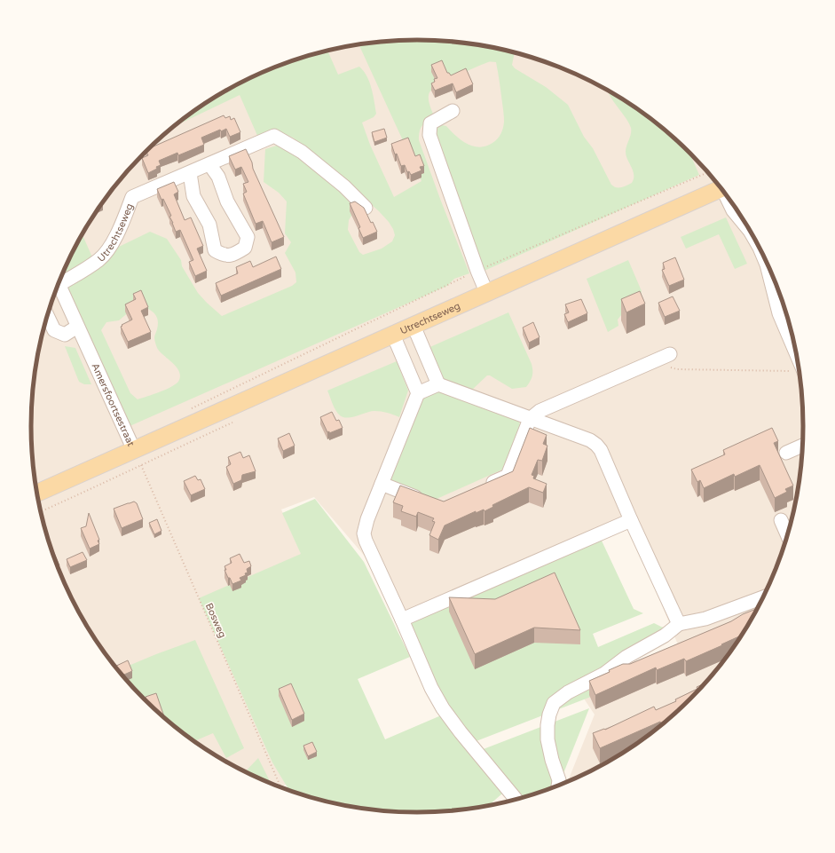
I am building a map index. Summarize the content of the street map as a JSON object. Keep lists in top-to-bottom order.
{
  "streets": {
    "main road": ["Utrechtseweg", "Amersfoortsestraat"],
    "path": ["Bosweg"]
  },
  "crossings": [
    ["Utrechtseweg", "Amersfoortsestraat"],
    ["Utrechtseweg", "Bosweg"],
    ["Amersfoortsestraat", "Bosweg"]
  ]
}
